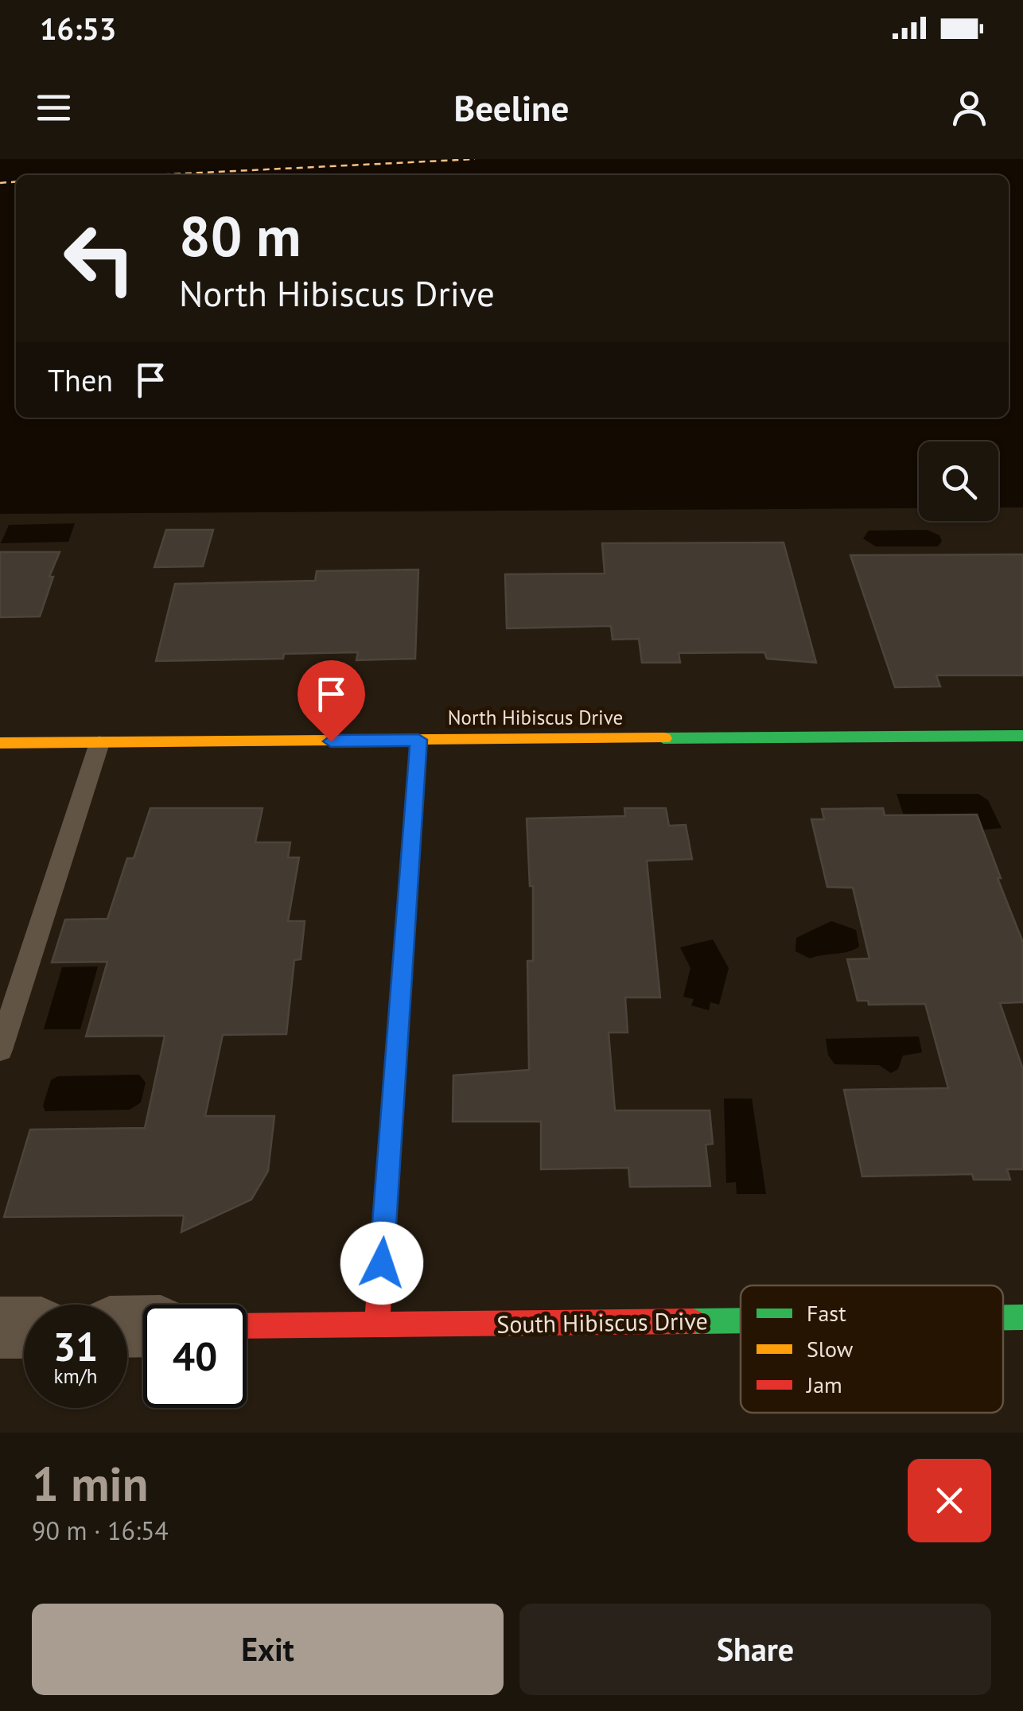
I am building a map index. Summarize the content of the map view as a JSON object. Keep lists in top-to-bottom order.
{
  "streets": {
    "street": ["North Hibiscus Drive", "South Hibiscus Drive"]
  },
  "legend": ["Fast", "Slow", "Jam"],
  "page": {
    "status": "16:53",
    "header": "Beeline",
    "turn": ["80 m", "North Hibiscus Drive"],
    "then": "Then",
    "speed": "31 km/h",
    "limit": "40",
    "heading": ["1 min", "90 m · 16:54"],
    "buttons": ["Exit", "Share"]
  }
}
